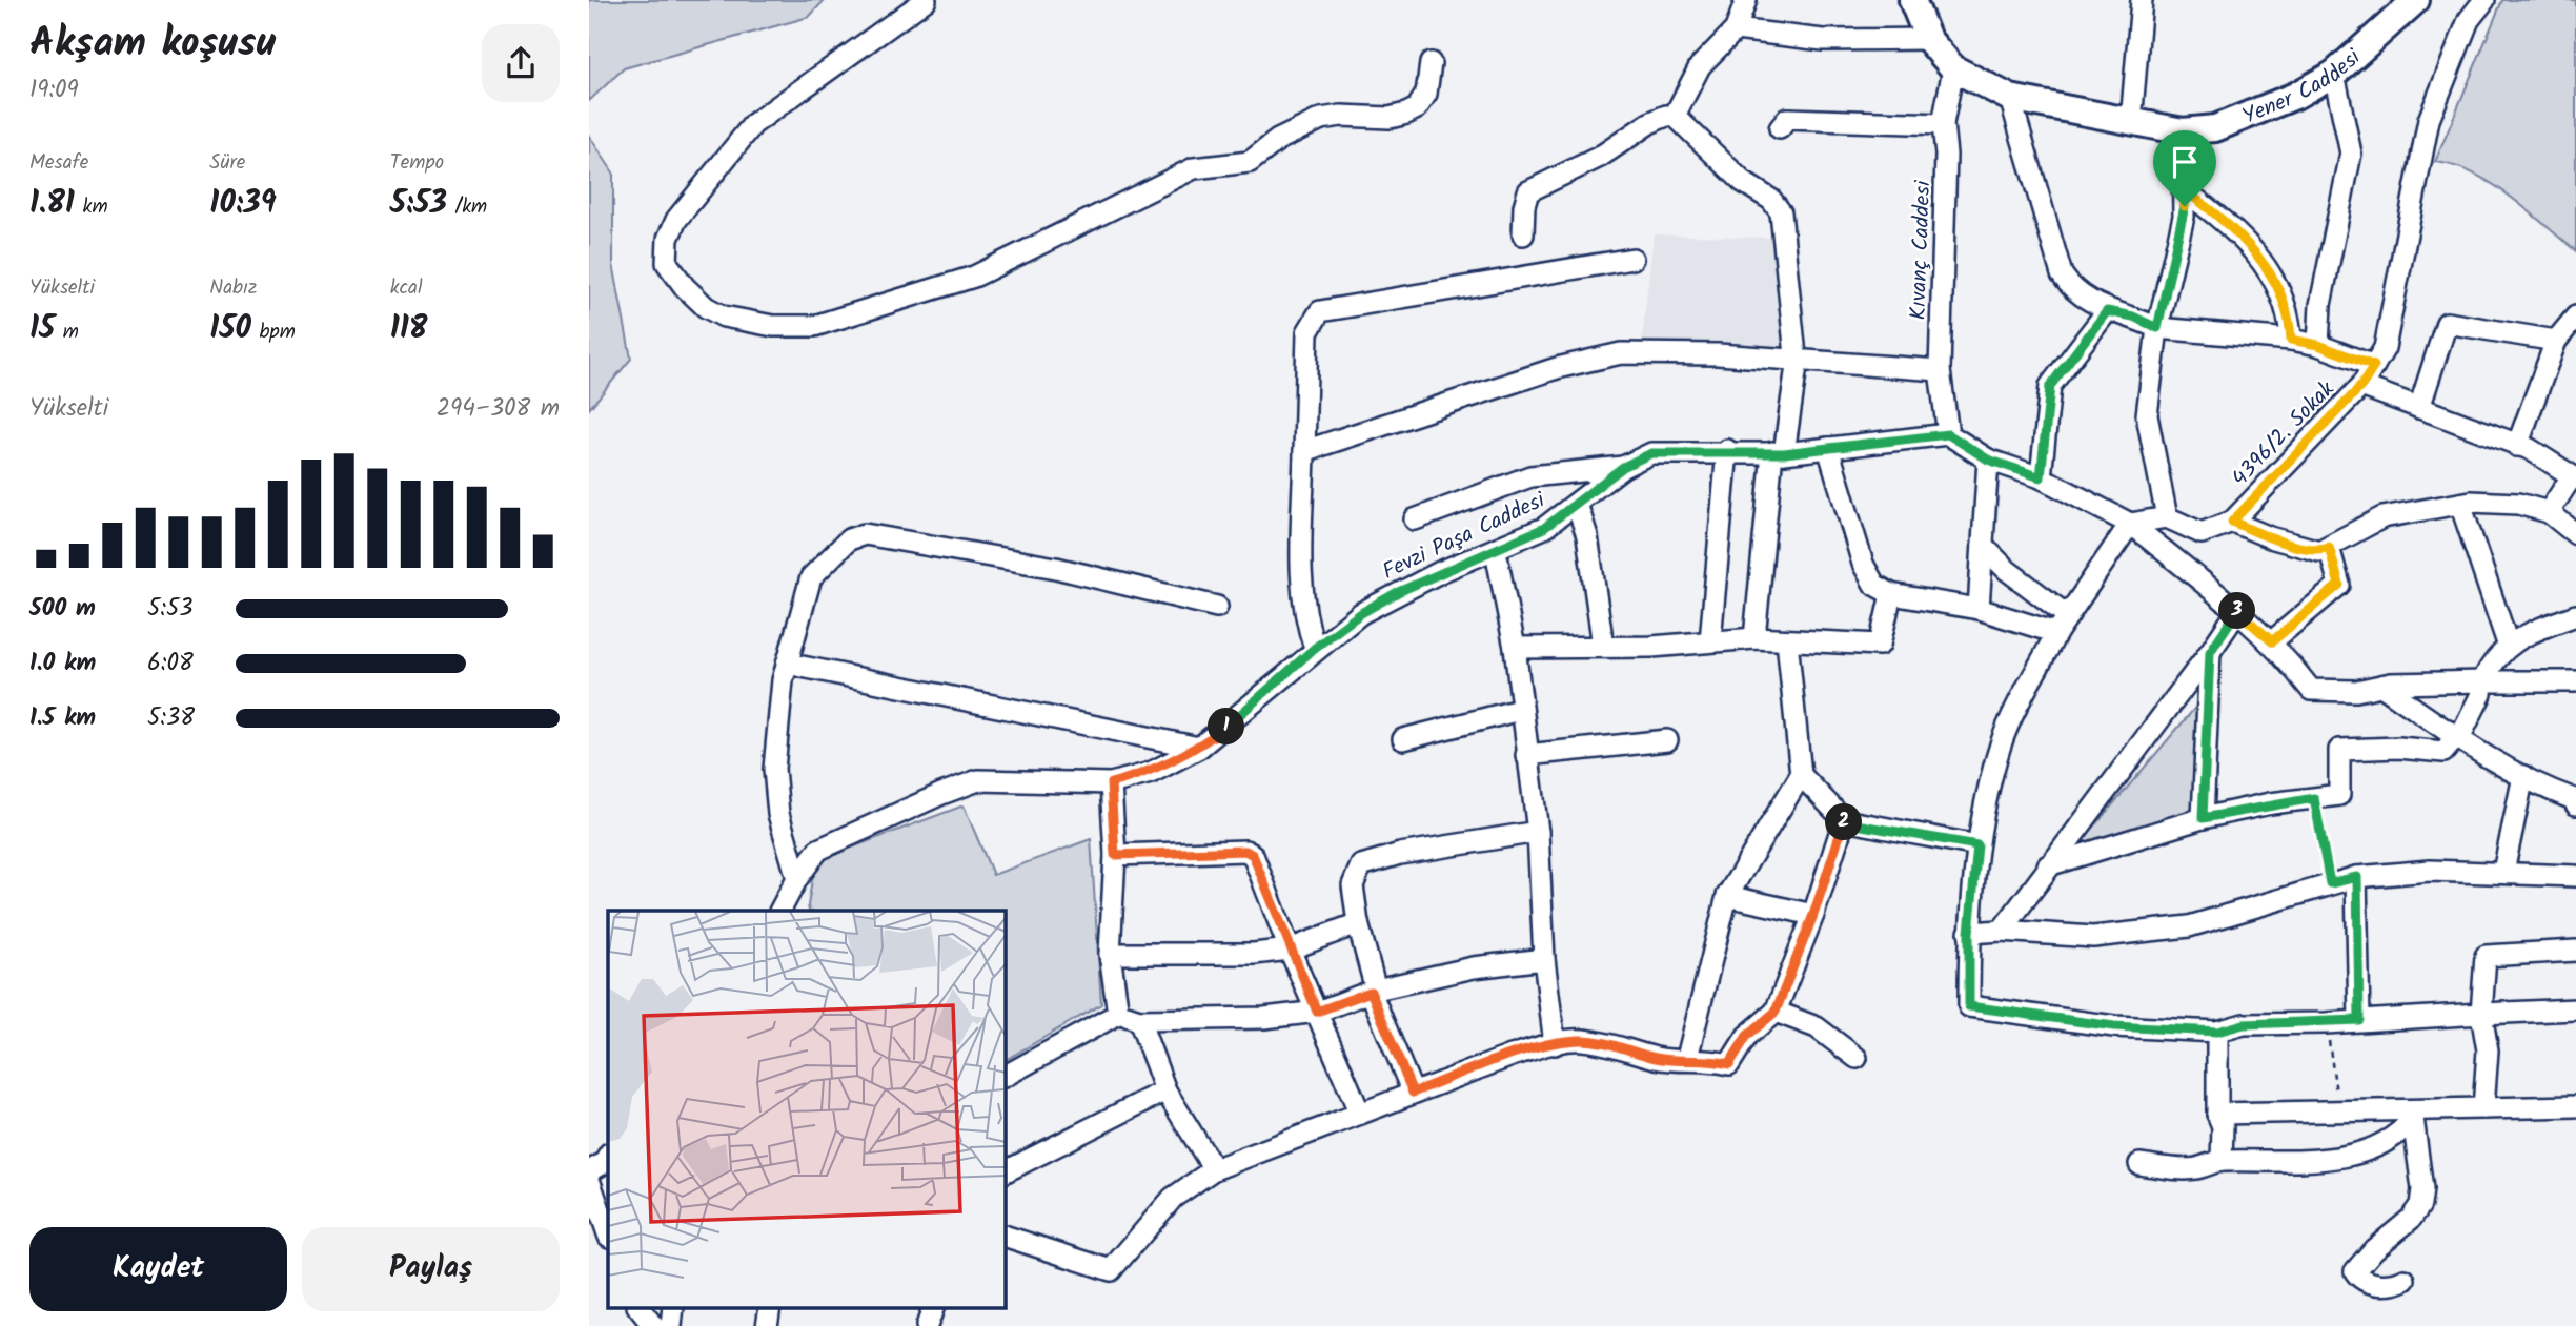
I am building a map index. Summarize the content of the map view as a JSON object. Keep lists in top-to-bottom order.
{
  "streets": {
    "main road": ["Yener Caddesi"],
    "street": ["Kıvanç Caddesi", "4396/2. Sokak", "Fevzi Paşa Caddesi"]
  },
  "crossings": [
    ["Yener Caddesi", "Kıvanç Caddesi"],
    ["Kıvanç Caddesi", "Fevzi Paşa Caddesi"]
  ],
  "page": {
    "heading": ["Akşam koşusu", "19:09"],
    "stats": [
      ["Mesafe", "1.81 km"],
      ["Süre", "10:39"],
      ["Tempo", "5:53 /km"],
      ["Yükselti", "15 m"],
      ["Nabız", "150 bpm"],
      ["kcal", "118"]
    ],
    "chart": ["Yükselti", "294–308 m"],
    "list": [
      {
        "name": "500 m",
        "note": "5:53"
      },
      {
        "name": "1.0 km",
        "note": "6:08"
      },
      {
        "name": "1.5 km",
        "note": "5:38"
      }
    ],
    "pins": ["3", "1", "2"],
    "buttons": ["Kaydet", "Paylaş"]
  }
}
